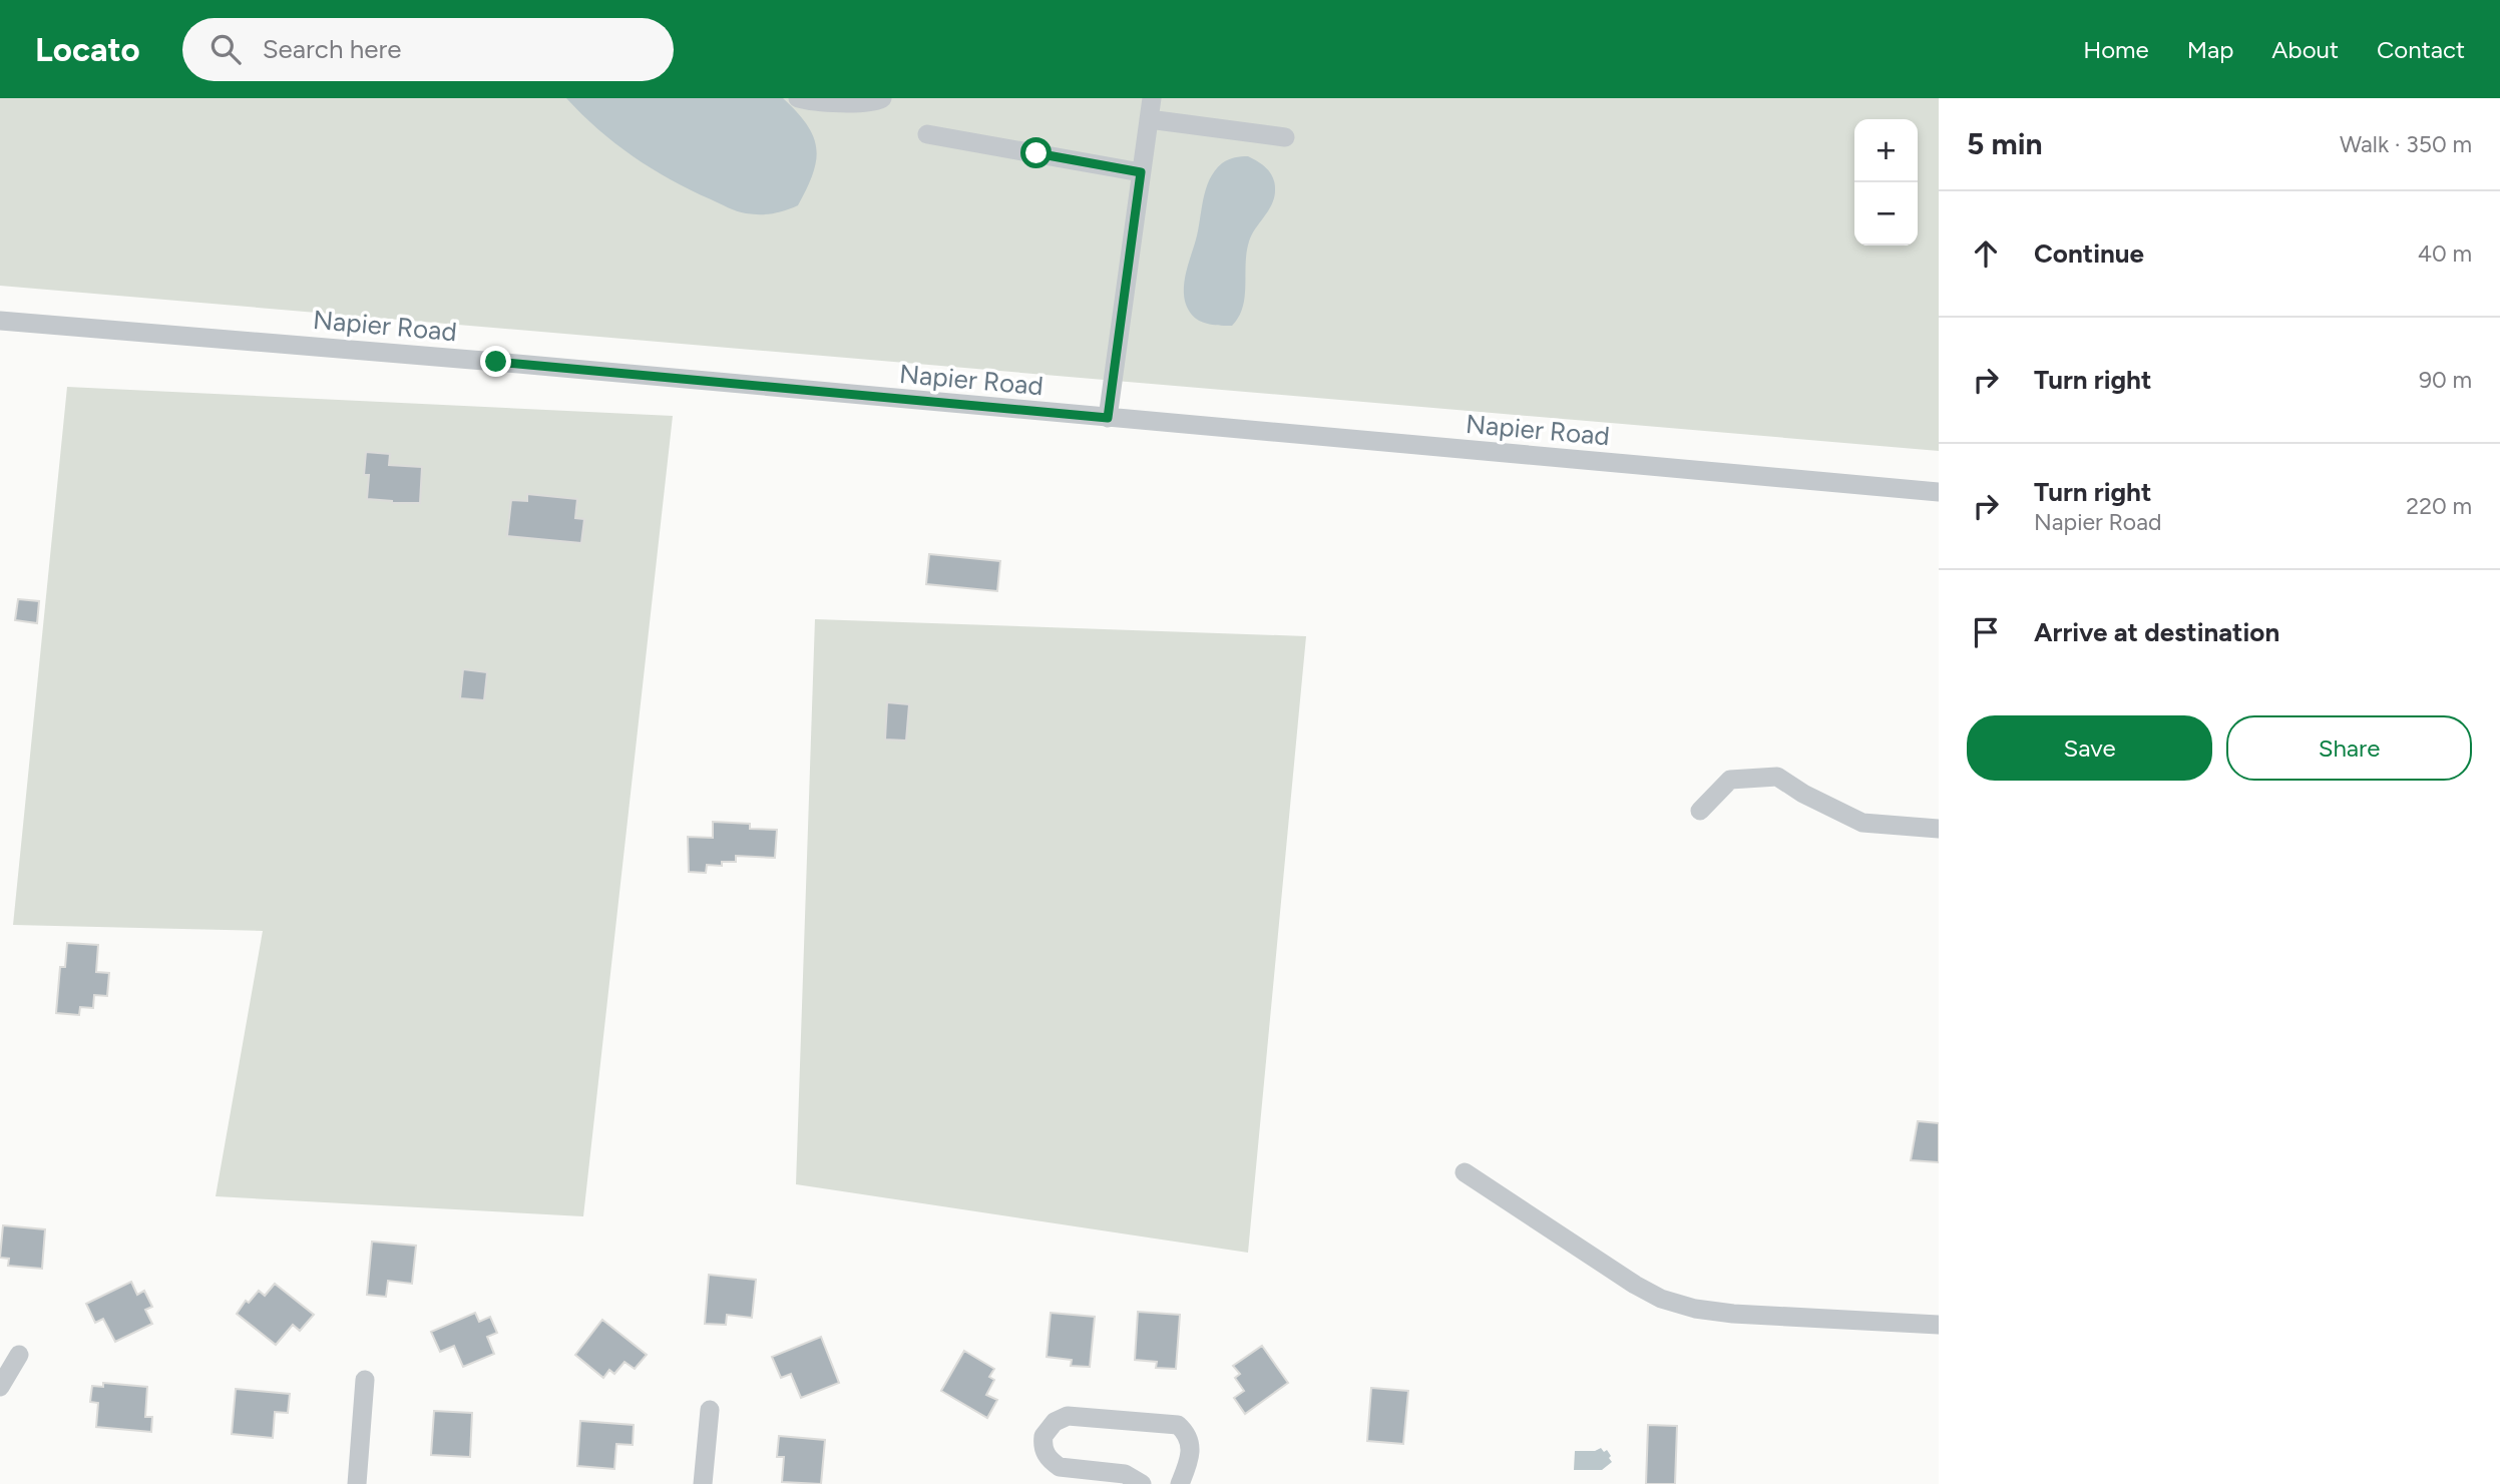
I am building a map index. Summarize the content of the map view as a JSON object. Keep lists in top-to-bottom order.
{
  "streets": {
    "street": ["Napier Road"]
  },
  "page": {
    "header": "Locato",
    "search": "Search here",
    "nav": [
      "Home",
      "Map",
      "About",
      "Contact"
    ],
    "heading": ["5 min", "Walk · 350 m"],
    "map_buttons": ["+", "−"],
    "list": [
      ["Continue", "40 m"],
      ["Turn right", "90 m"],
      ["Turn right", "Napier Road", "220 m"],
      "Arrive at destination"
    ],
    "buttons": ["Save", "Share"]
  }
}
